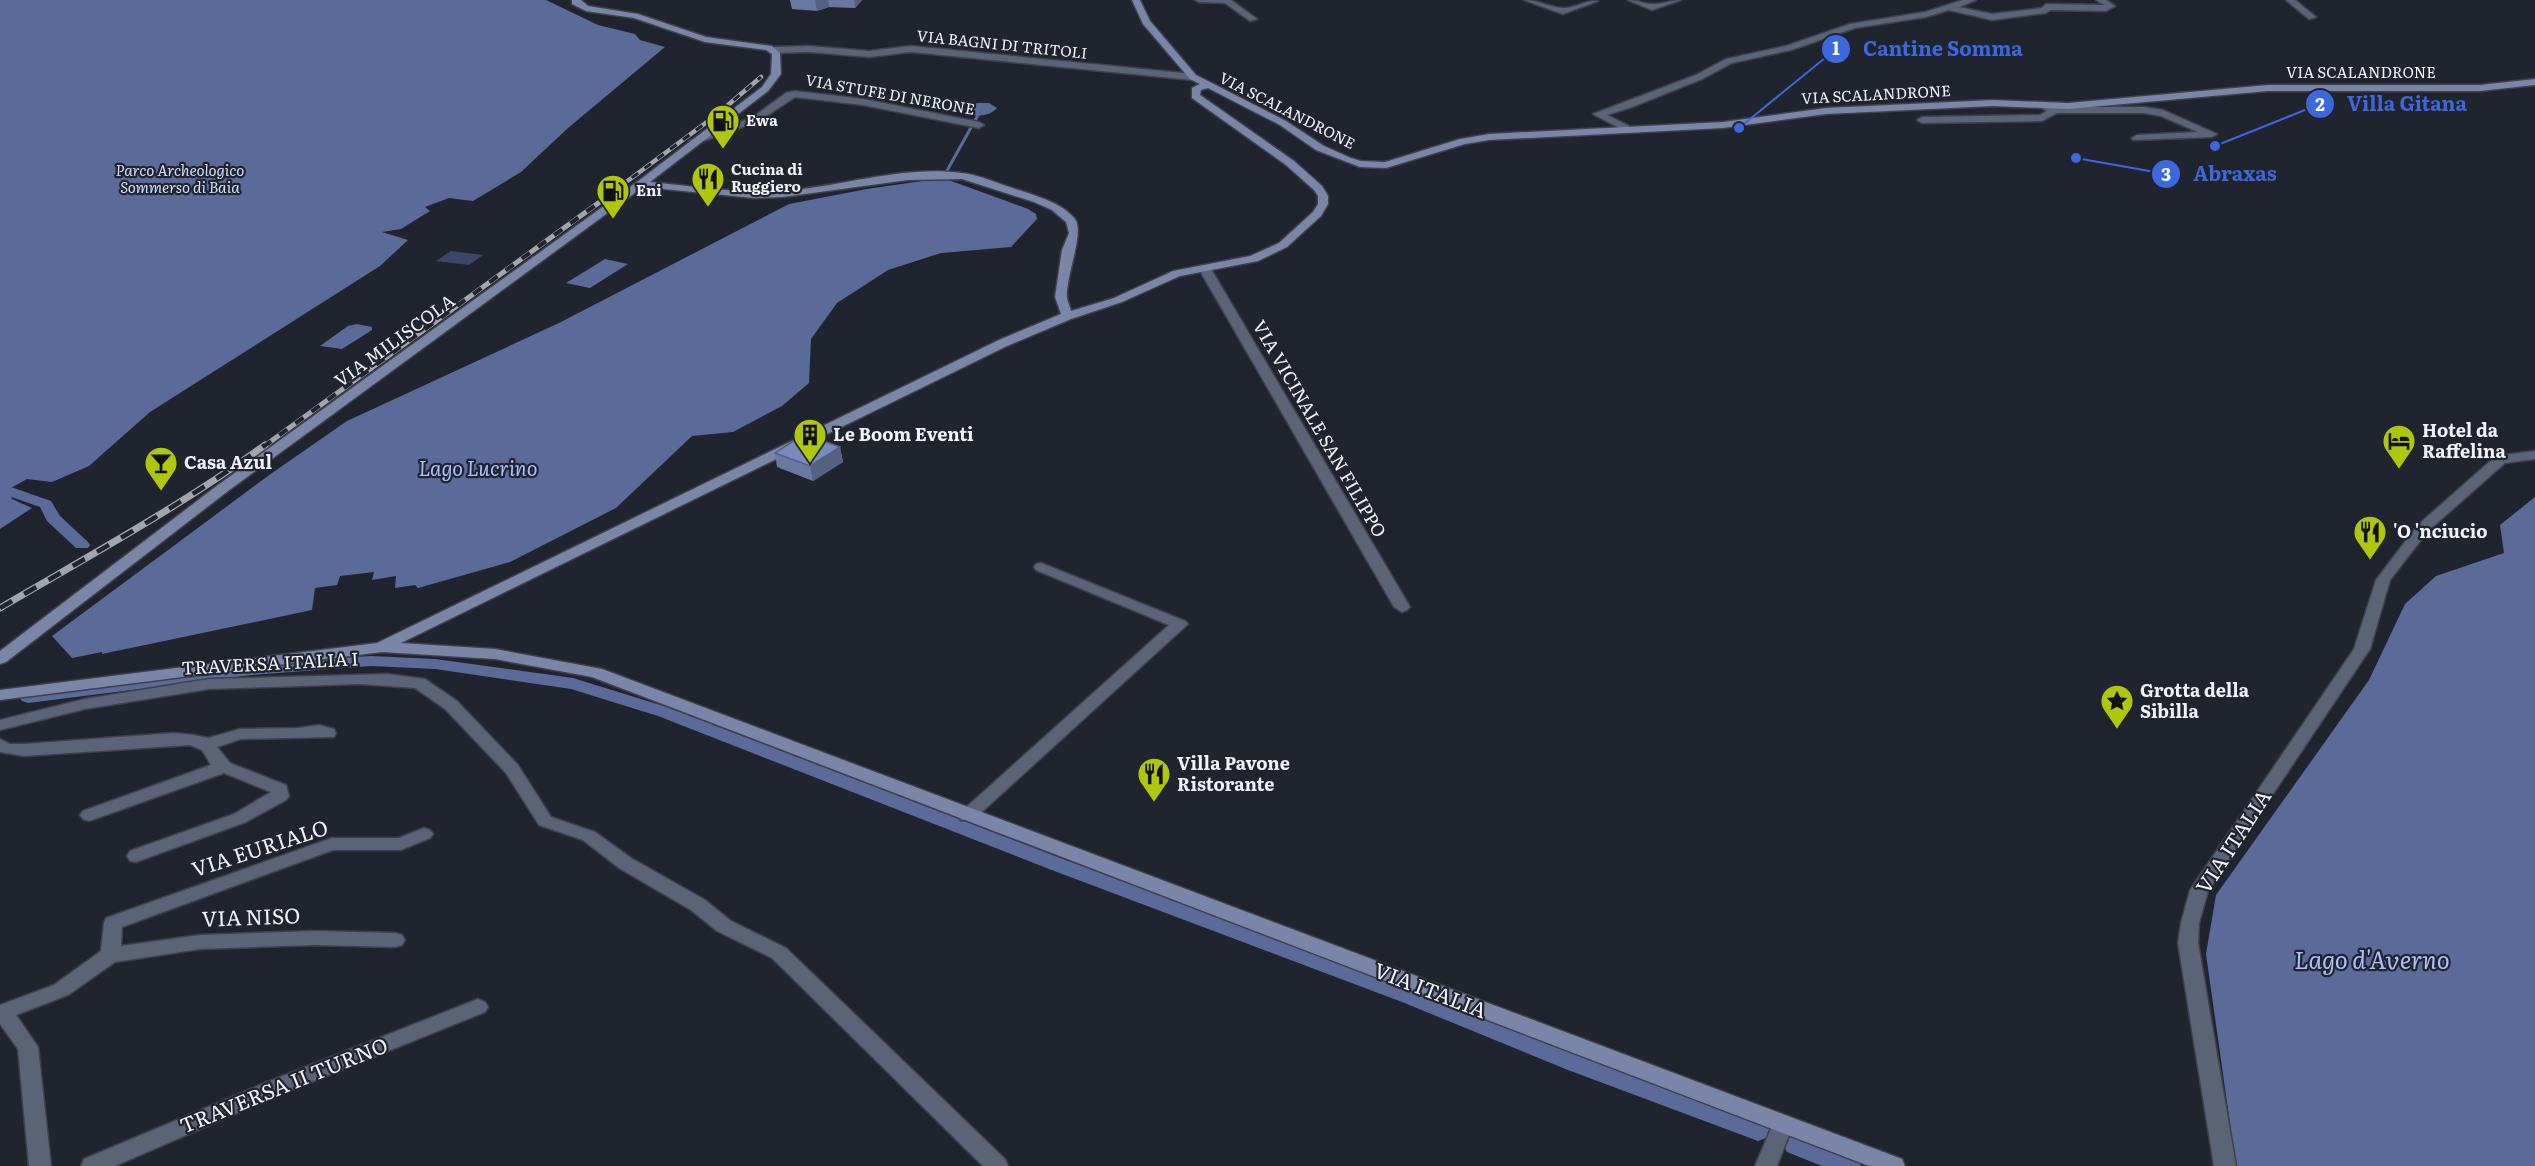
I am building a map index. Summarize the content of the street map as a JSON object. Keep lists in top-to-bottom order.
{
  "streets": {
    "street": [
      "VIA BAGNI DI TRITOLI",
      "VIA SCALANDRONE",
      "VIA STUFE DI NERONE",
      "VIA MILISCOLA",
      "VIA VICINALE SAN FILIPPO",
      "TRAVERSA ITALIA I",
      "VIA ITALIA",
      "VIA EURIALO",
      "VIA NISO",
      "TRAVERSA II TURNO"
    ]
  },
  "crossings": [
    ["VIA BAGNI DI TRITOLI", "VIA SCALANDRONE"],
    ["VIA BAGNI DI TRITOLI", "VIA MILISCOLA"],
    ["VIA STUFE DI NERONE", "VIA MILISCOLA"],
    ["VIA EURIALO", "VIA NISO"]
  ],
  "water": ["Lago Lucrino", "Lago d'Averno"],
  "parks": ["Parco Archeologico Sommerso di Baia"],
  "places": {
    "other": ["Cantine Somma", "Villa Gitana", "Abraxas"],
    "fuel station": ["Ewa", "Eni"],
    "restaurant": ["Cucina di Ruggiero", "'O 'nciucio", "Villa Pavone Ristorante"],
    "building": ["Le Boom Eventi"],
    "hotel": ["Hotel da Raffelina"],
    "bar": ["Casa Azul"],
    "place": ["Grotta della Sibilla"]
  }
}
